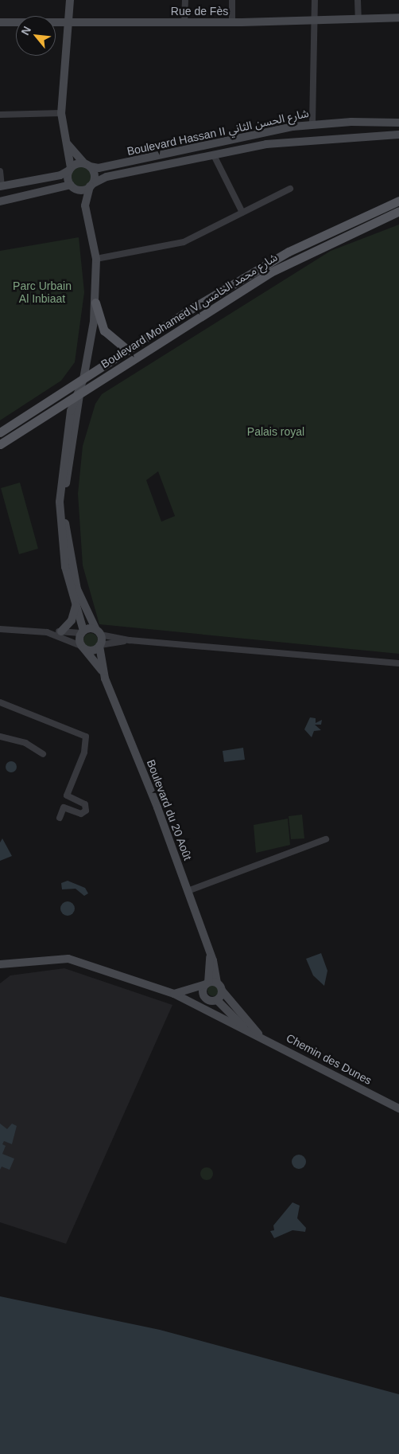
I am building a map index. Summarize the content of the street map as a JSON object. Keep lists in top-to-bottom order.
{
  "streets": {
    "main road": ["Boulevard Mohamed V شارع محمد الخامس"],
    "street": [
      "Rue de Fès",
      "Boulevard Hassan II شارع الحسن الثاني",
      "Boulevard du 20 Août",
      "Chemin des Dunes"
    ]
  },
  "crossings": [
    ["Boulevard du 20 Août", "Chemin des Dunes"]
  ],
  "parks": ["Parc Urbain Al Inbiaat", "Palais royal"],
  "north": "top left"
}
